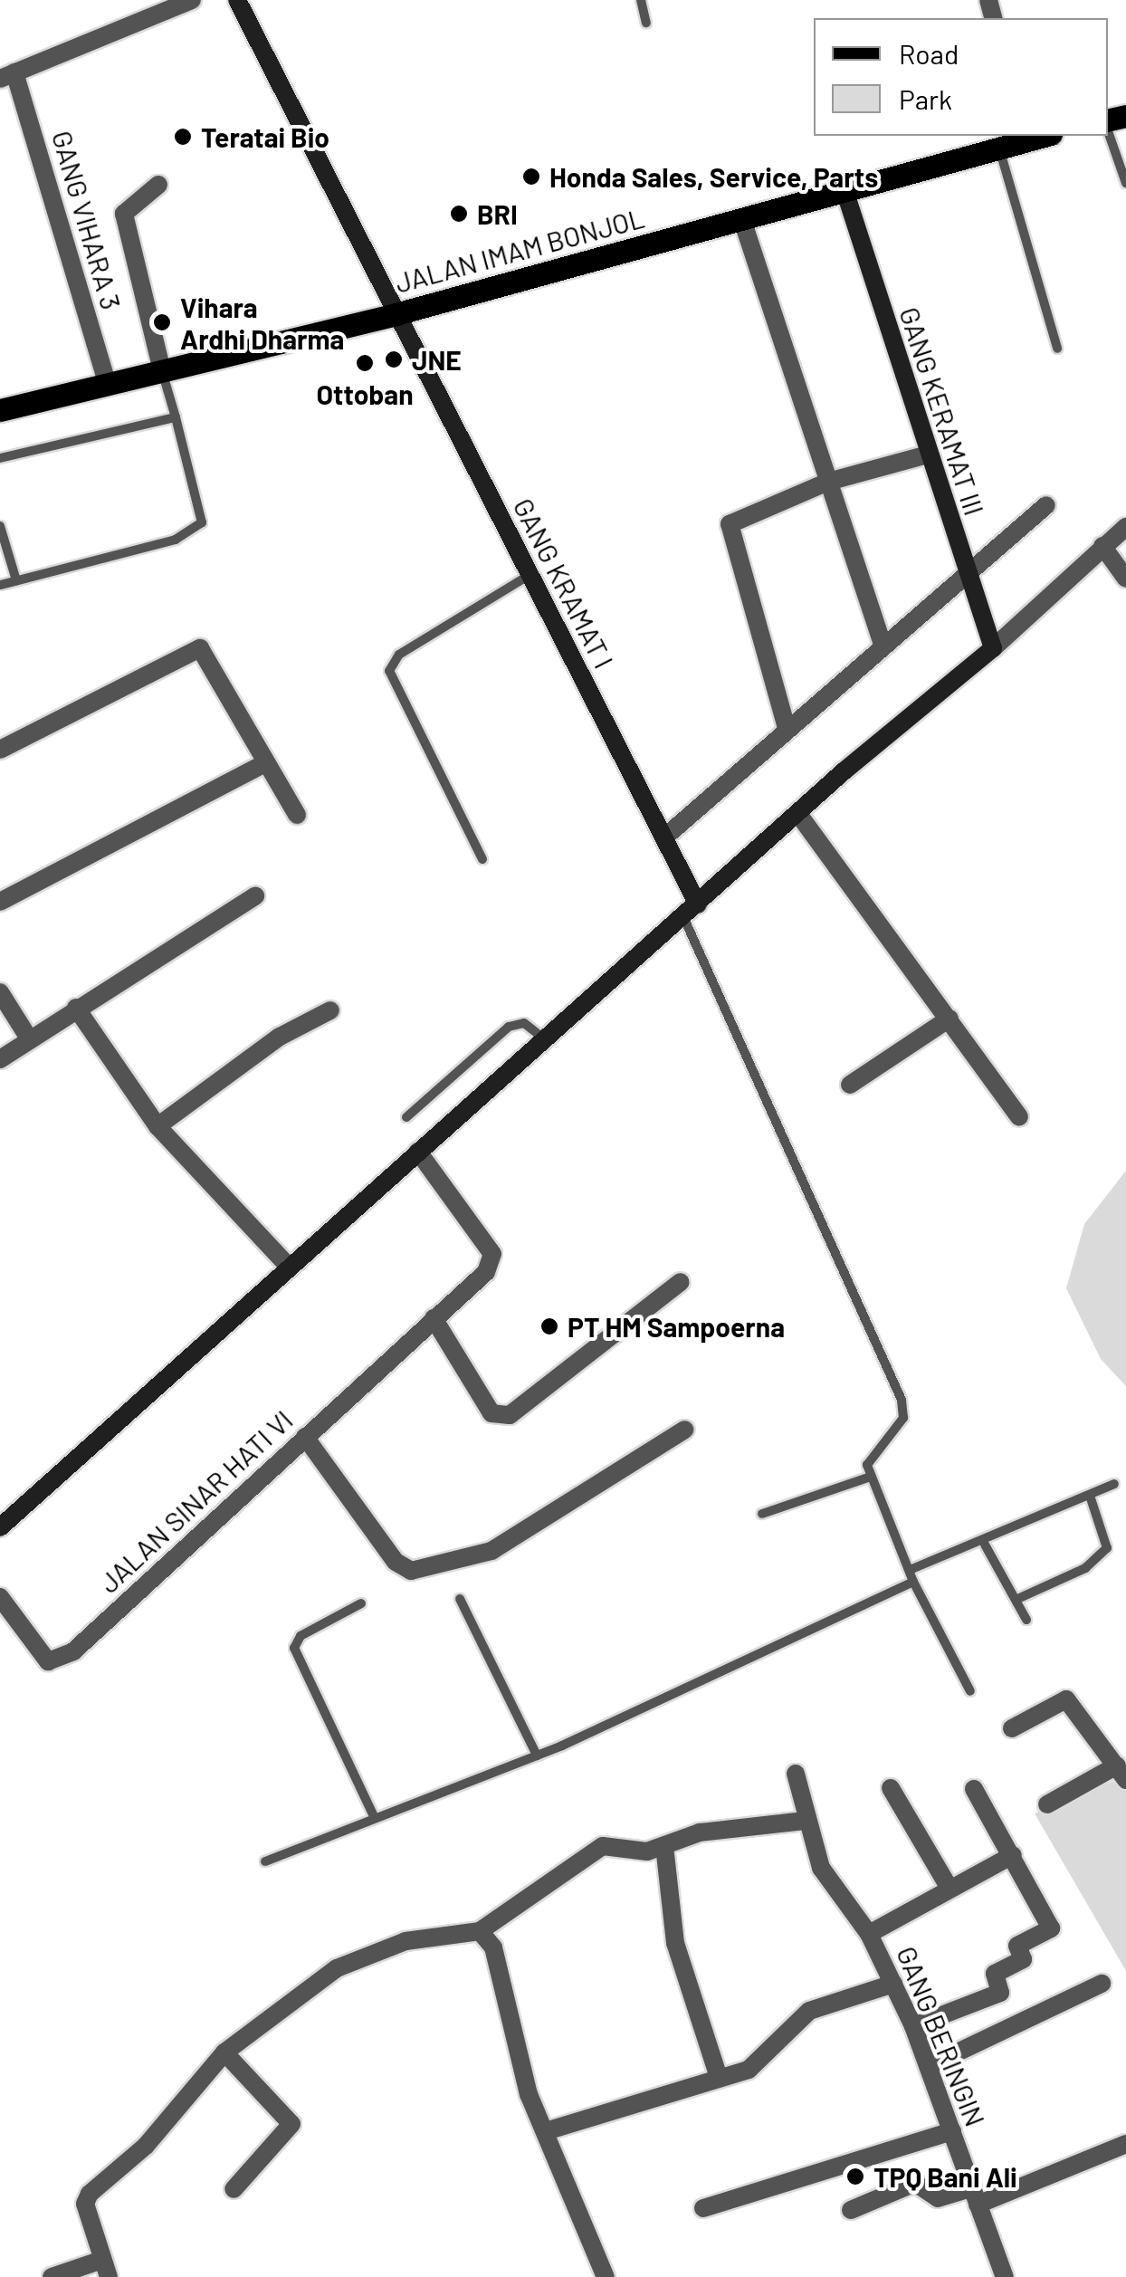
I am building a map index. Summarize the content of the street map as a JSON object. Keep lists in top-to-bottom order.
{
  "streets": {
    "main road": ["JALAN IMAM BONJOL"],
    "street": [
      "GANG VIHARA 3",
      "GANG KERAMAT III",
      "GANG KRAMAT I",
      "JALAN SINAR HATI VI",
      "GANG BERINGIN"
    ]
  },
  "crossings": [
    ["GANG VIHARA 3", "JALAN IMAM BONJOL"],
    ["JALAN IMAM BONJOL", "GANG KERAMAT III"],
    ["JALAN IMAM BONJOL", "GANG KRAMAT I"]
  ],
  "places": [
    "Teratai Bio",
    "Honda Sales, Service, Parts",
    "BRI",
    "Vihara Ardhi Dharma",
    "JNE",
    "Ottoban",
    "PT HM Sampoerna",
    "TPQ Bani Ali"
  ],
  "legend": ["Road", "Park"]
}
